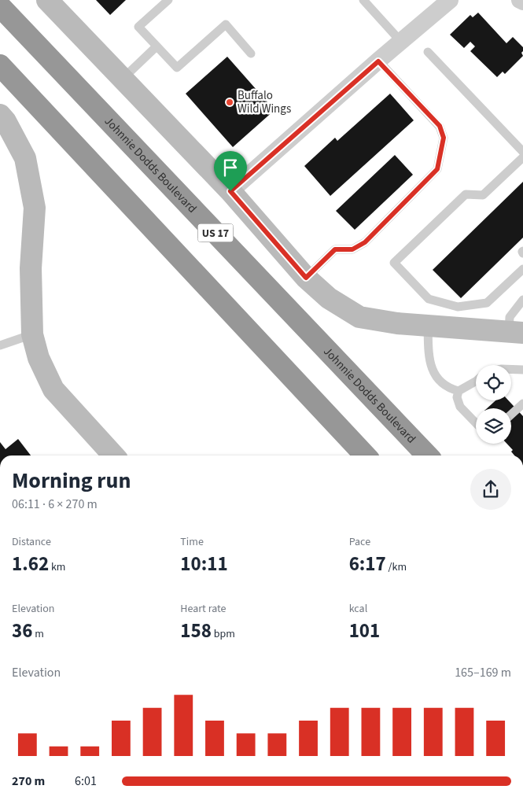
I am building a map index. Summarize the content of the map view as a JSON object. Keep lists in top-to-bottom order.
{
  "streets": {
    "highway": ["Johnnie Dodds Boulevard", "US 17"]
  },
  "places": ["Buffalo Wild Wings"],
  "page": {
    "heading": ["Morning run", "06:11 · 6 × 270 m"],
    "stats": [
      ["Distance", "1.62 km"],
      ["Time", "10:11"],
      ["Pace", "6:17 /km"],
      ["Elevation", "36 m"],
      ["Heart rate", "158 bpm"],
      ["kcal", "101"]
    ],
    "chart": ["Elevation", "165–169 m"],
    "list": [
      {
        "name": "270 m",
        "note": "6:01"
      }
    ]
  }
}
